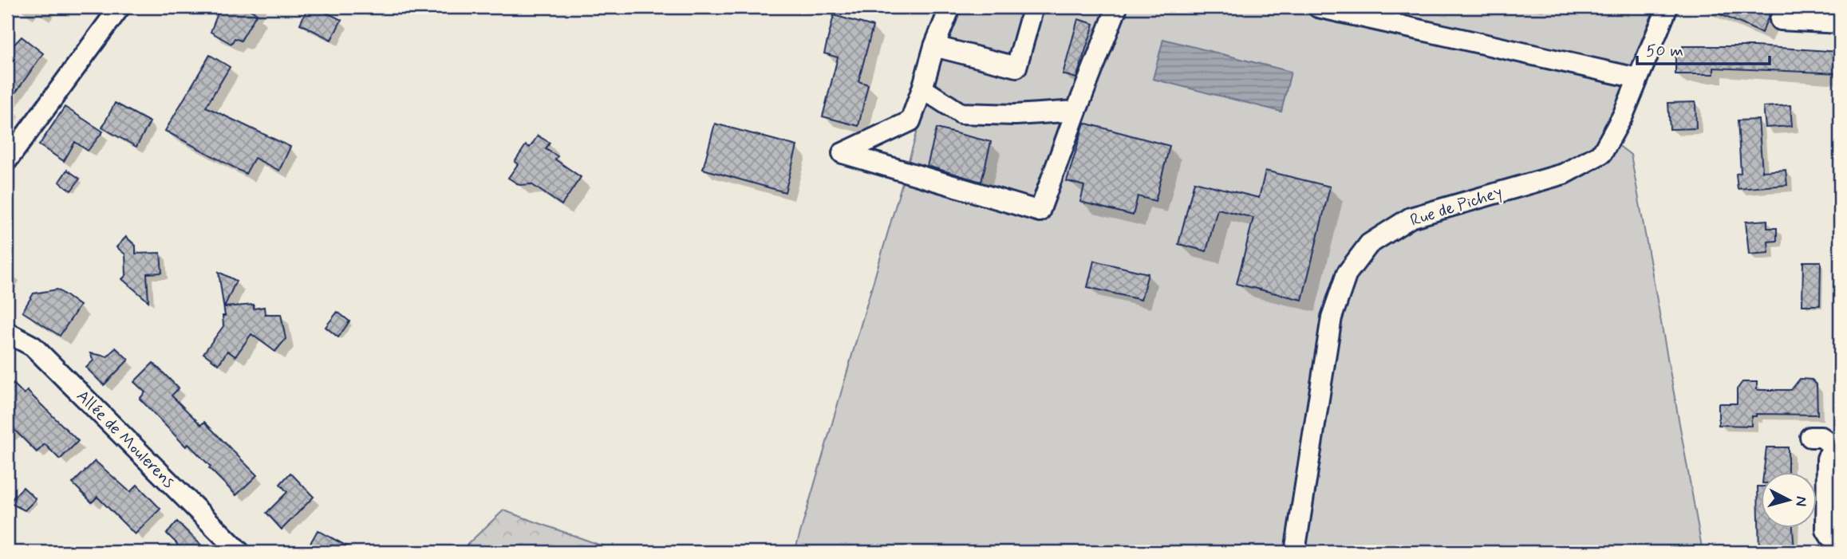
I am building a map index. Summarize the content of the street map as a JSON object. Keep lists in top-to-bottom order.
{
  "streets": {
    "street": ["Rue de Pichey", "Allée de Moulerens"]
  },
  "scale_bar": "50 m",
  "north": "right"
}
